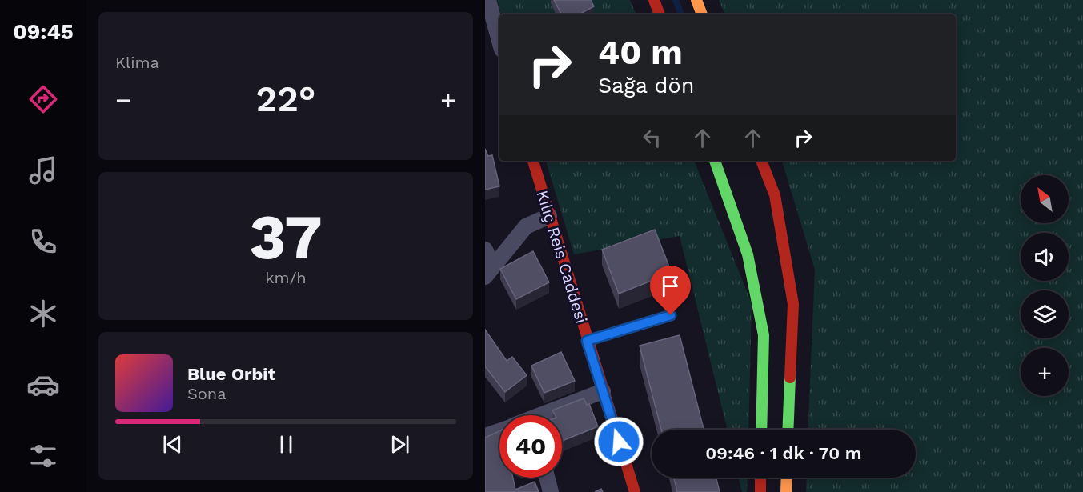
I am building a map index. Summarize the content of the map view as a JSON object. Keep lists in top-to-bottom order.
{
  "streets": {
    "main road": ["Kılıç Reis Caddesi"]
  },
  "north": "top left",
  "page": {
    "tabs": "09:45",
    "tile": [
      "Klima",
      ["37", "km/h"]
    ],
    "turn": ["40 m", "Sağa dön"],
    "heat": ["−", "22°", "+"],
    "map_buttons": "+",
    "song": ["Blue Orbit", "Sona"],
    "limit": "40",
    "trip": "09:46 · 1 dk · 70 m"
  }
}
